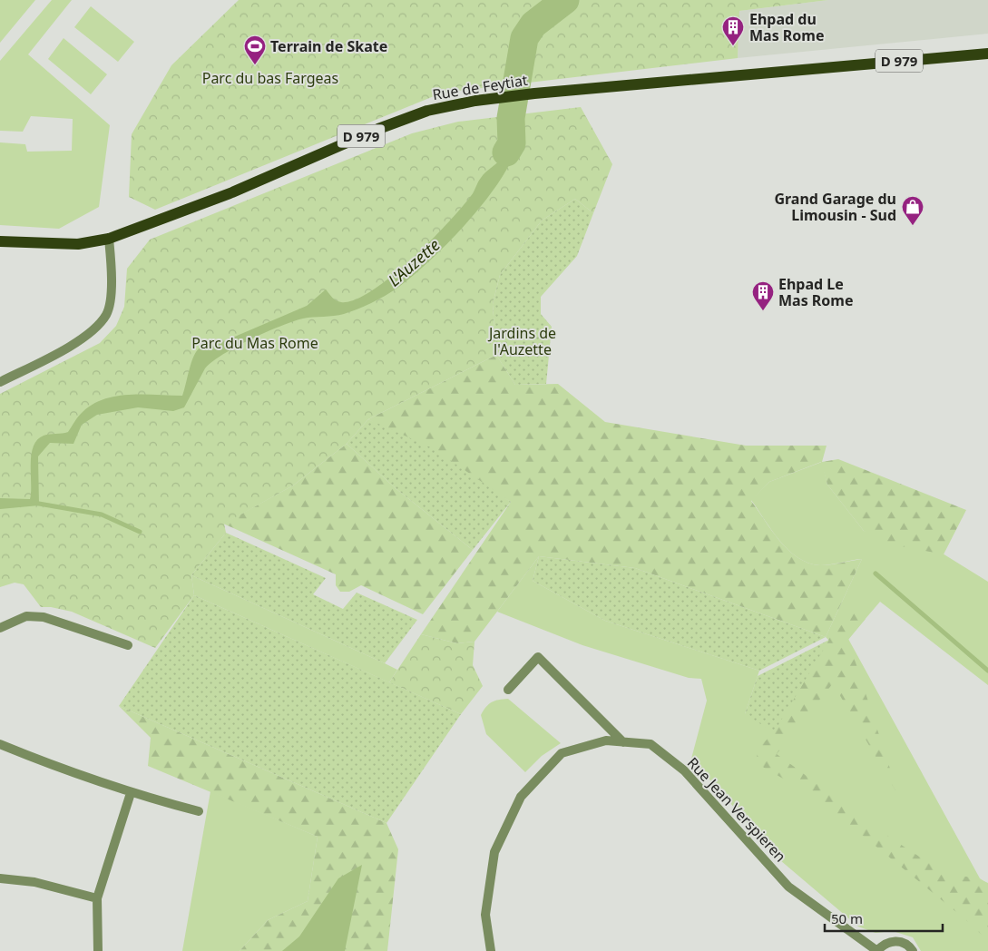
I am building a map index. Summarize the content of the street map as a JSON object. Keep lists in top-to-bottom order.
{
  "streets": {
    "main road": ["D 979", "Rue de Feytiat"],
    "street": ["Rue Jean Verspieren"]
  },
  "water": ["L'Auzette"],
  "parks": ["Parc du bas Fargeas", "Jardins de l'Auzette", "Parc du Mas Rome"],
  "places": {
    "building": ["Ehpad du Mas Rome", "Ehpad Le Mas Rome"],
    "sports": ["Terrain de Skate"],
    "shop": ["Grand Garage du Limousin - Sud"]
  },
  "scale_bar": "50 m"
}
